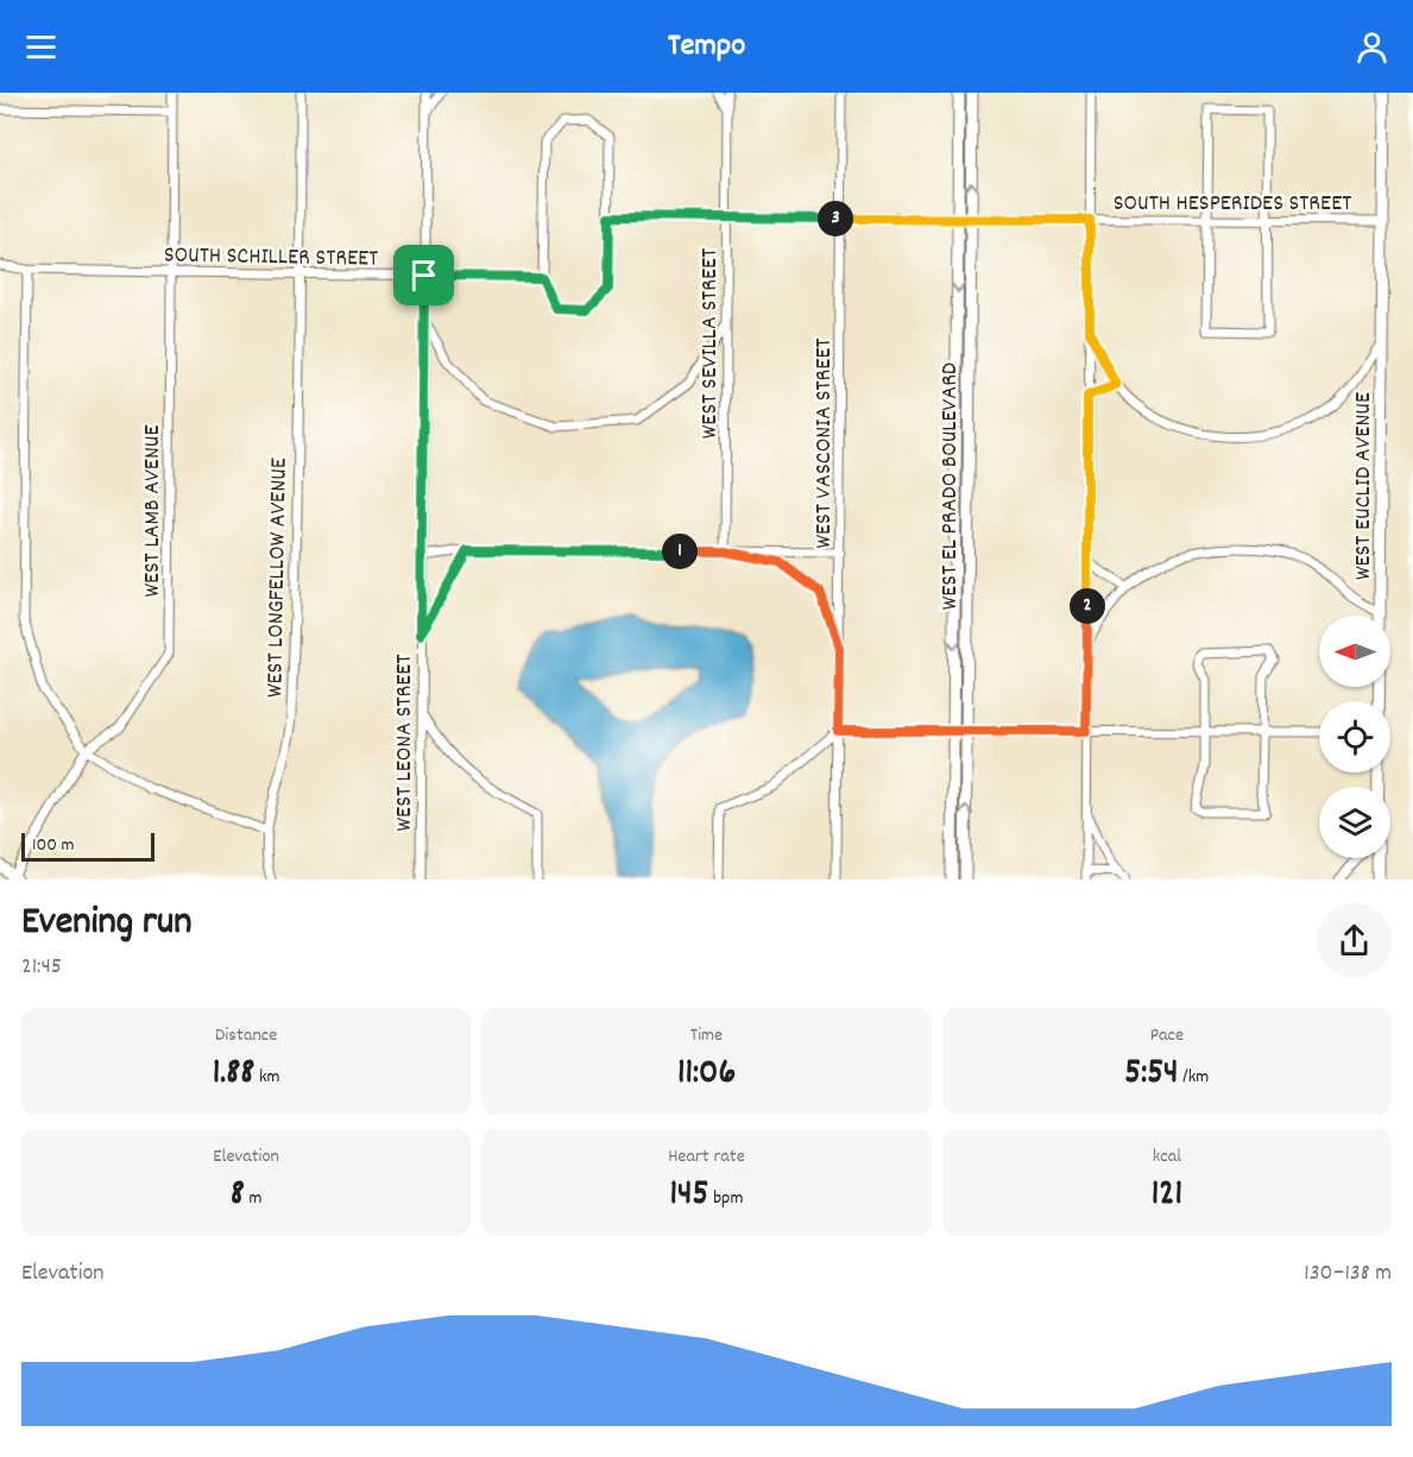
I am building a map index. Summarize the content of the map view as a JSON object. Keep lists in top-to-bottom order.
{
  "streets": {
    "street": [
      "SOUTH HESPERIDES STREET",
      "SOUTH SCHILLER STREET",
      "WEST SEVILLA STREET",
      "WEST VASCONIA STREET",
      "WEST EL PRADO BOULEVARD",
      "WEST EUCLID AVENUE",
      "WEST LAMB AVENUE",
      "WEST LONGFELLOW AVENUE",
      "WEST LEONA STREET"
    ]
  },
  "crossings": [
    ["SOUTH HESPERIDES STREET", "WEST SEVILLA STREET"],
    ["SOUTH HESPERIDES STREET", "WEST VASCONIA STREET"],
    ["SOUTH HESPERIDES STREET", "WEST EL PRADO BOULEVARD"],
    ["SOUTH HESPERIDES STREET", "WEST EUCLID AVENUE"],
    ["SOUTH SCHILLER STREET", "WEST LAMB AVENUE"],
    ["SOUTH SCHILLER STREET", "WEST LONGFELLOW AVENUE"],
    ["SOUTH SCHILLER STREET", "WEST LEONA STREET"]
  ],
  "scale_bar": "100 m",
  "north": "left",
  "page": {
    "header": "Tempo",
    "pins": ["3", "1", "2"],
    "scale": "100 m",
    "heading": ["Evening run", "21:45"],
    "stats": [
      ["Distance", "1.88 km"],
      ["Time", "11:06"],
      ["Pace", "5:54 /km"],
      ["Elevation", "8 m"],
      ["Heart rate", "145 bpm"],
      ["kcal", "121"]
    ],
    "chart": ["Elevation", "130–138 m"]
  }
}
